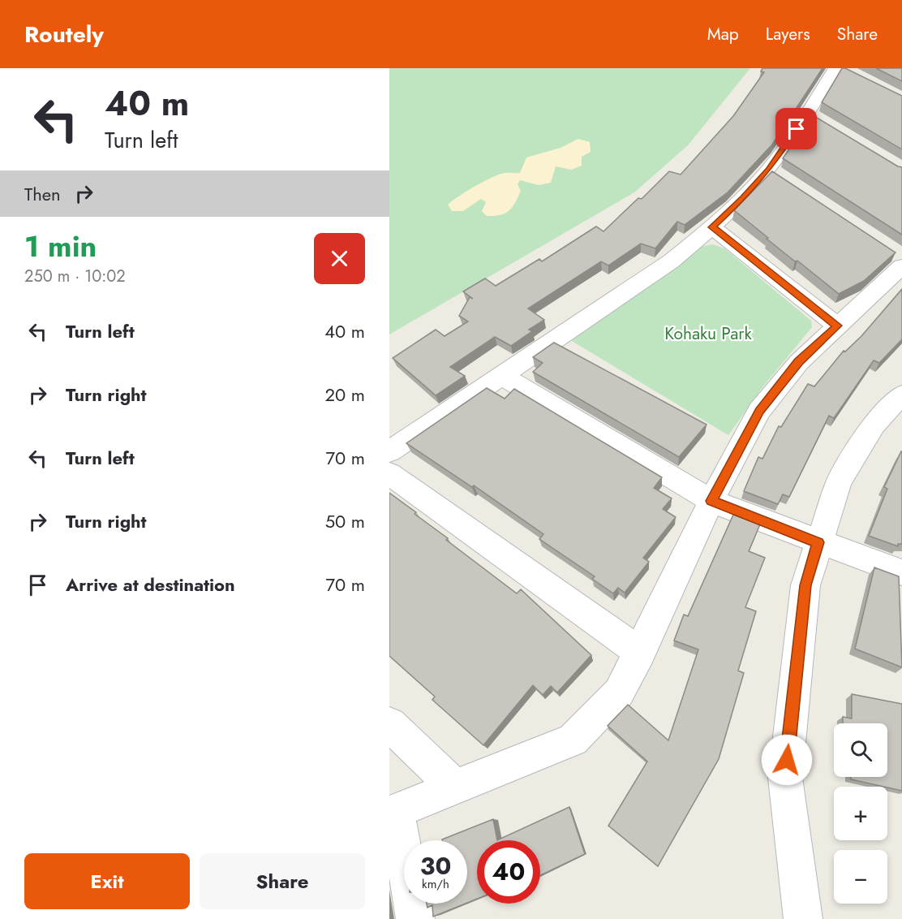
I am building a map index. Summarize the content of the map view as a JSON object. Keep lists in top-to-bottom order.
{
  "parks": ["Kohaku Park"],
  "page": {
    "header": "Routely",
    "nav": ["Map", "Layers", "Share"],
    "turn": ["40 m", "Turn left"],
    "then": "Then",
    "heading": ["1 min", "250 m · 10:02"],
    "list": [
      {
        "name": "Turn left",
        "value": "40 m"
      },
      {
        "name": "Turn right",
        "value": "20 m"
      },
      {
        "name": "Turn left",
        "value": "70 m"
      },
      {
        "name": "Turn right",
        "value": "50 m"
      },
      {
        "name": "Arrive at destination",
        "value": "70 m"
      }
    ],
    "map_buttons": ["+", "−"],
    "speed": "30 km/h",
    "limit": "40",
    "buttons": ["Exit", "Share"]
  }
}
